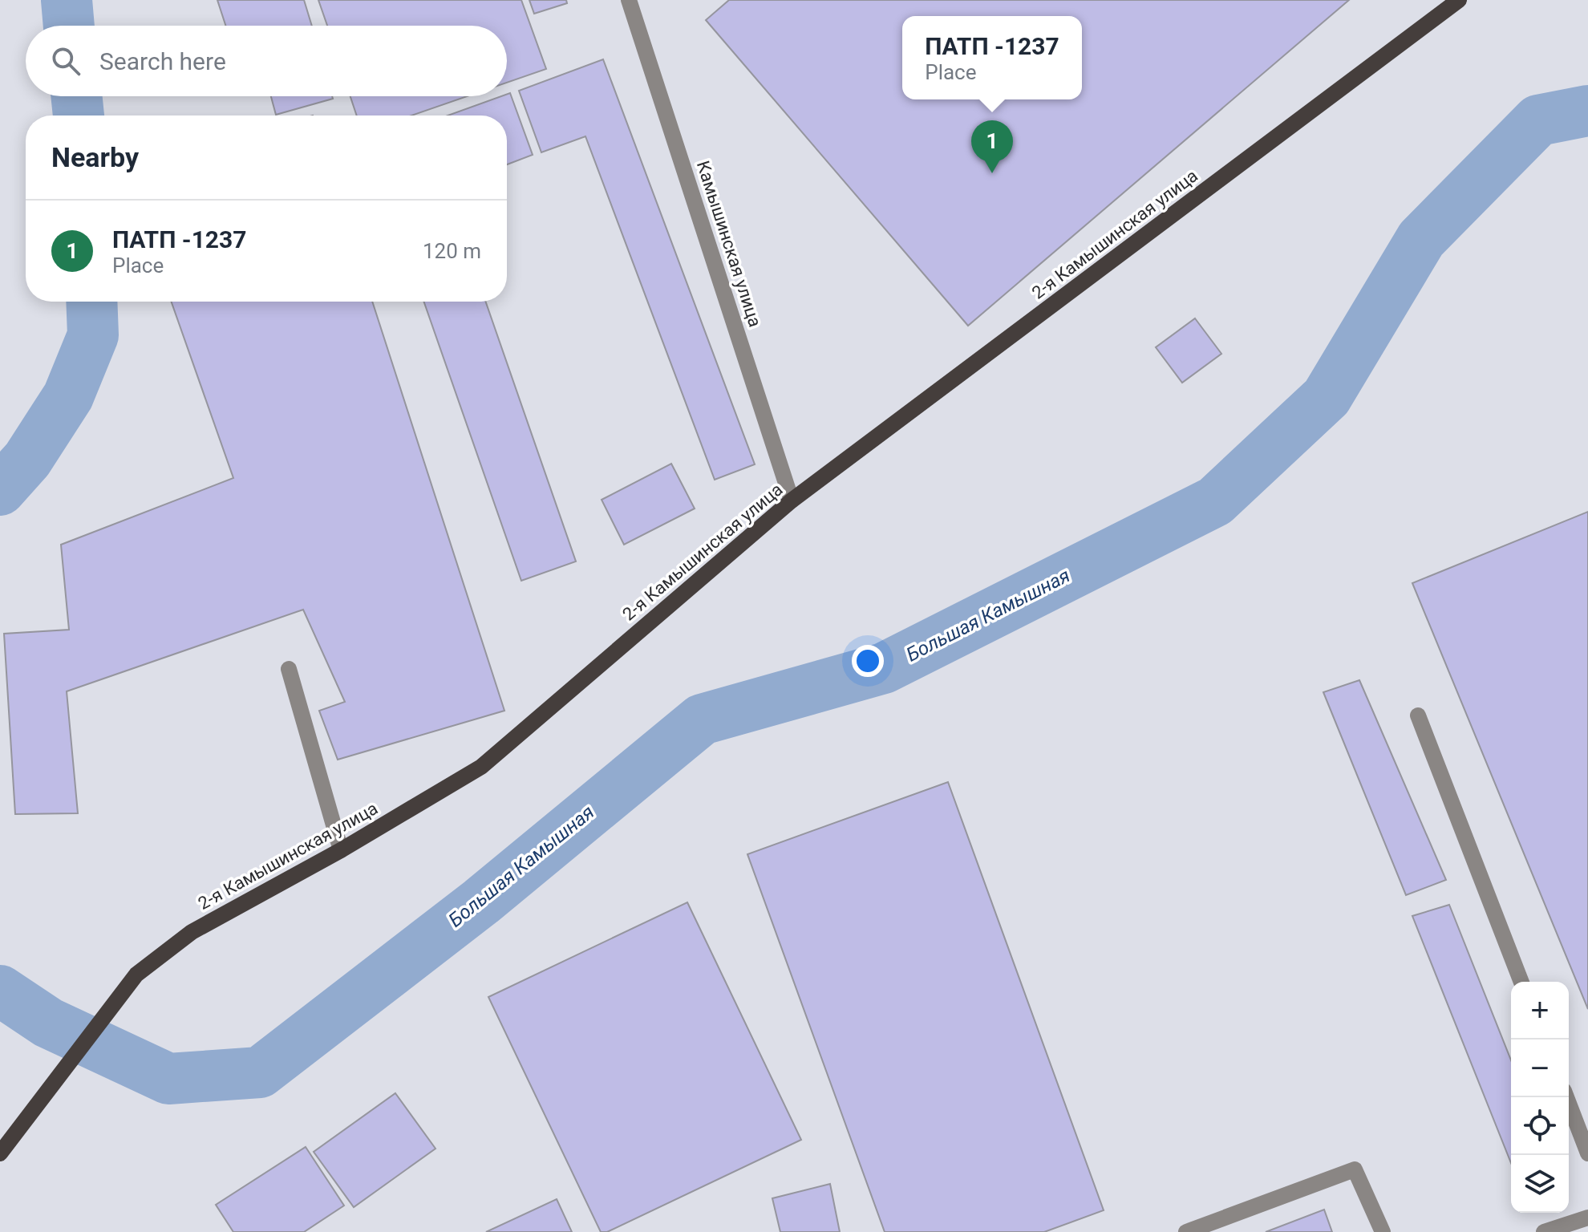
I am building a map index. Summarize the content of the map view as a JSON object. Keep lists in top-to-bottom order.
{
  "streets": {
    "main road": ["2-я Камышинская улица"],
    "street": ["Камышинская улица"]
  },
  "crossings": [
    ["2-я Камышинская улица", "Камышинская улица"]
  ],
  "water": ["Большая Камышная"],
  "page": {
    "popup": ["ПАТП -1237", "Place"],
    "search": "Search here",
    "heading": "Nearby",
    "pins": "1",
    "list": [
      {
        "mark": "1",
        "name": "ПАТП -1237",
        "note": "Place",
        "value": "120 m"
      }
    ],
    "map_buttons": ["+", "−"]
  }
}
